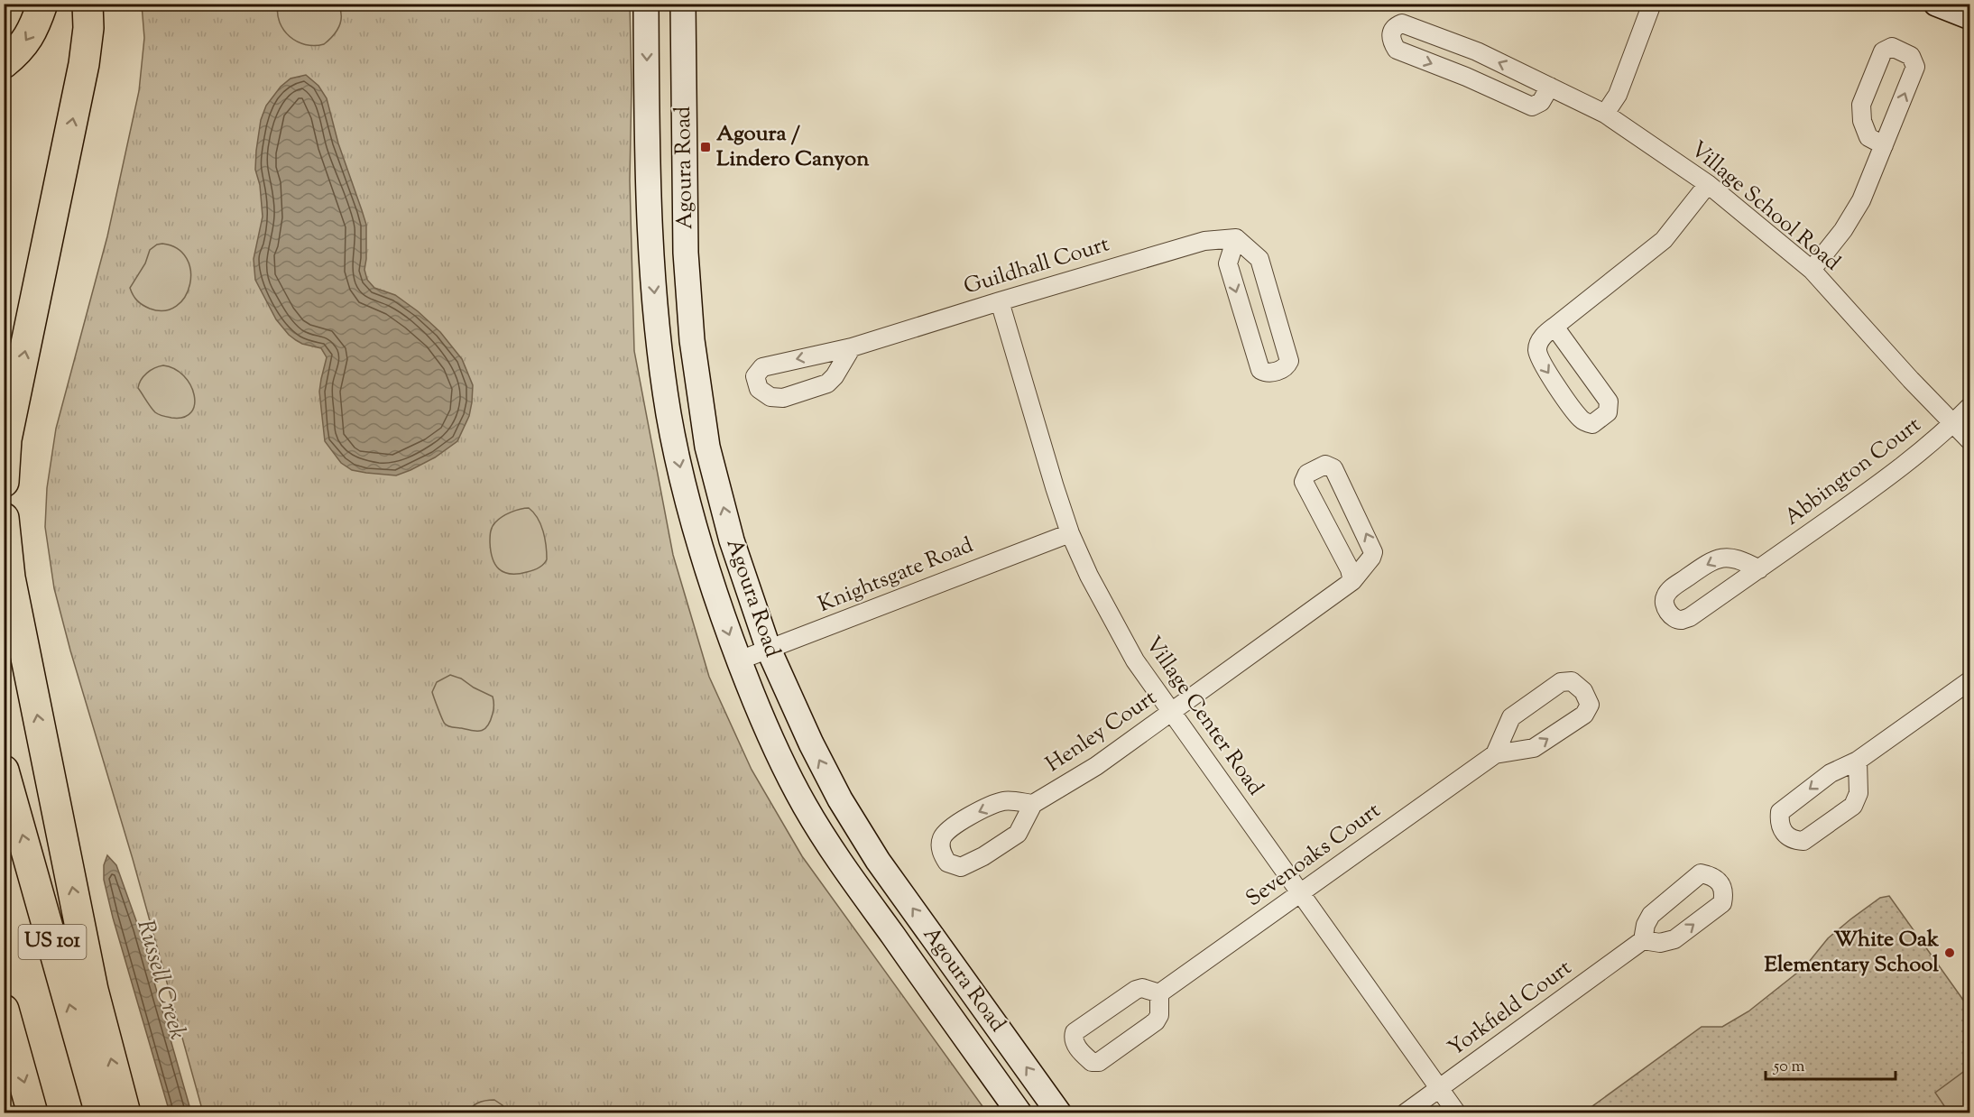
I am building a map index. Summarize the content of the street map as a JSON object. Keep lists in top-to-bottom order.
{
  "streets": {
    "highway": ["US 101"],
    "main road": ["Agoura Road"],
    "street": [
      "Village School Road",
      "Guildhall Court",
      "Abbington Court",
      "Knightsgate Road",
      "Village Center Road",
      "Henley Court",
      "Sevenoaks Court",
      "Yorkfield Court"
    ]
  },
  "crossings": [
    ["Agoura Road", "Knightsgate Road"],
    ["Village School Road", "Abbington Court"],
    ["Guildhall Court", "Village Center Road"],
    ["Knightsgate Road", "Village Center Road"],
    ["Village Center Road", "Henley Court"],
    ["Village Center Road", "Sevenoaks Court"],
    ["Village Center Road", "Yorkfield Court"]
  ],
  "water": ["Russell Creek"],
  "places": {
    "transit": ["Agoura / Lindero Canyon"],
    "other": ["White Oak Elementary School"]
  },
  "scale_bar": "50 m"
}
